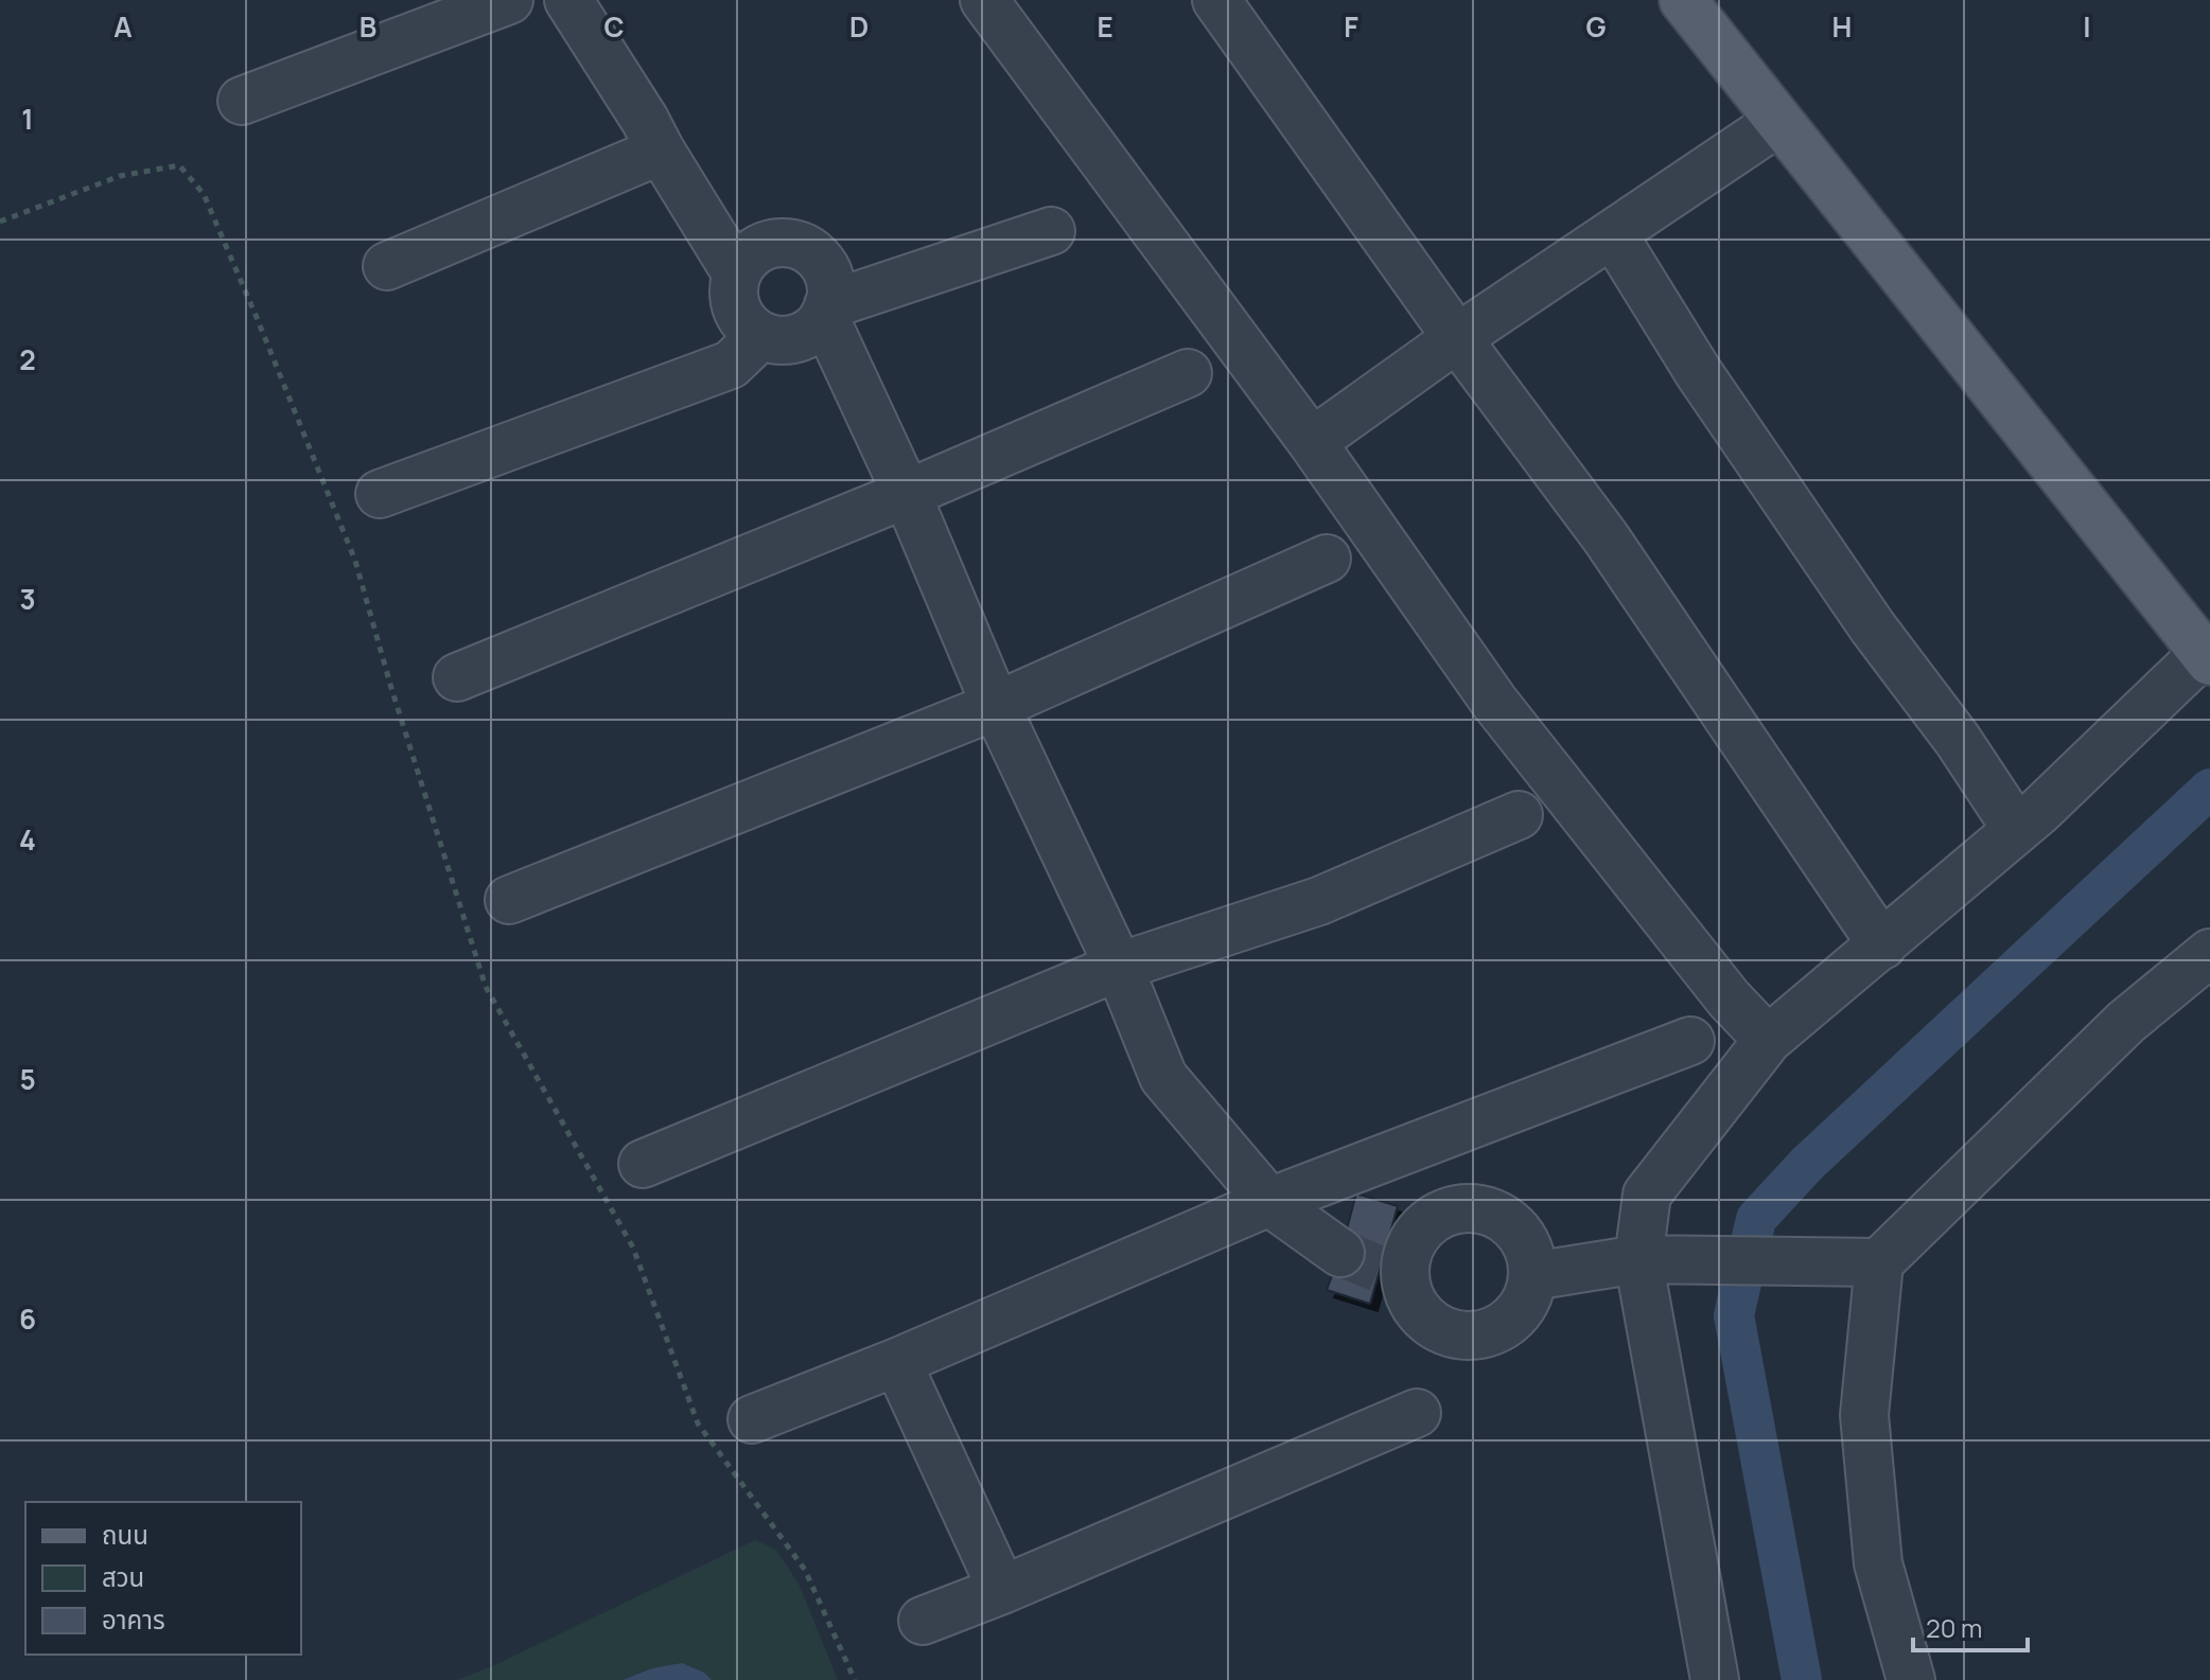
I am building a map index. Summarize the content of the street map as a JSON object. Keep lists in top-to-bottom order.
{
  "legend": ["ถนน", "สวน", "อาคาร"],
  "scale_bar": "20 m",
  "grid": {
    "columns": [
      "A",
      "B",
      "C",
      "D",
      "E",
      "F",
      "G",
      "H",
      "I"
    ],
    "rows": [
      "1",
      "2",
      "3",
      "4",
      "5",
      "6"
    ]
  }
}
